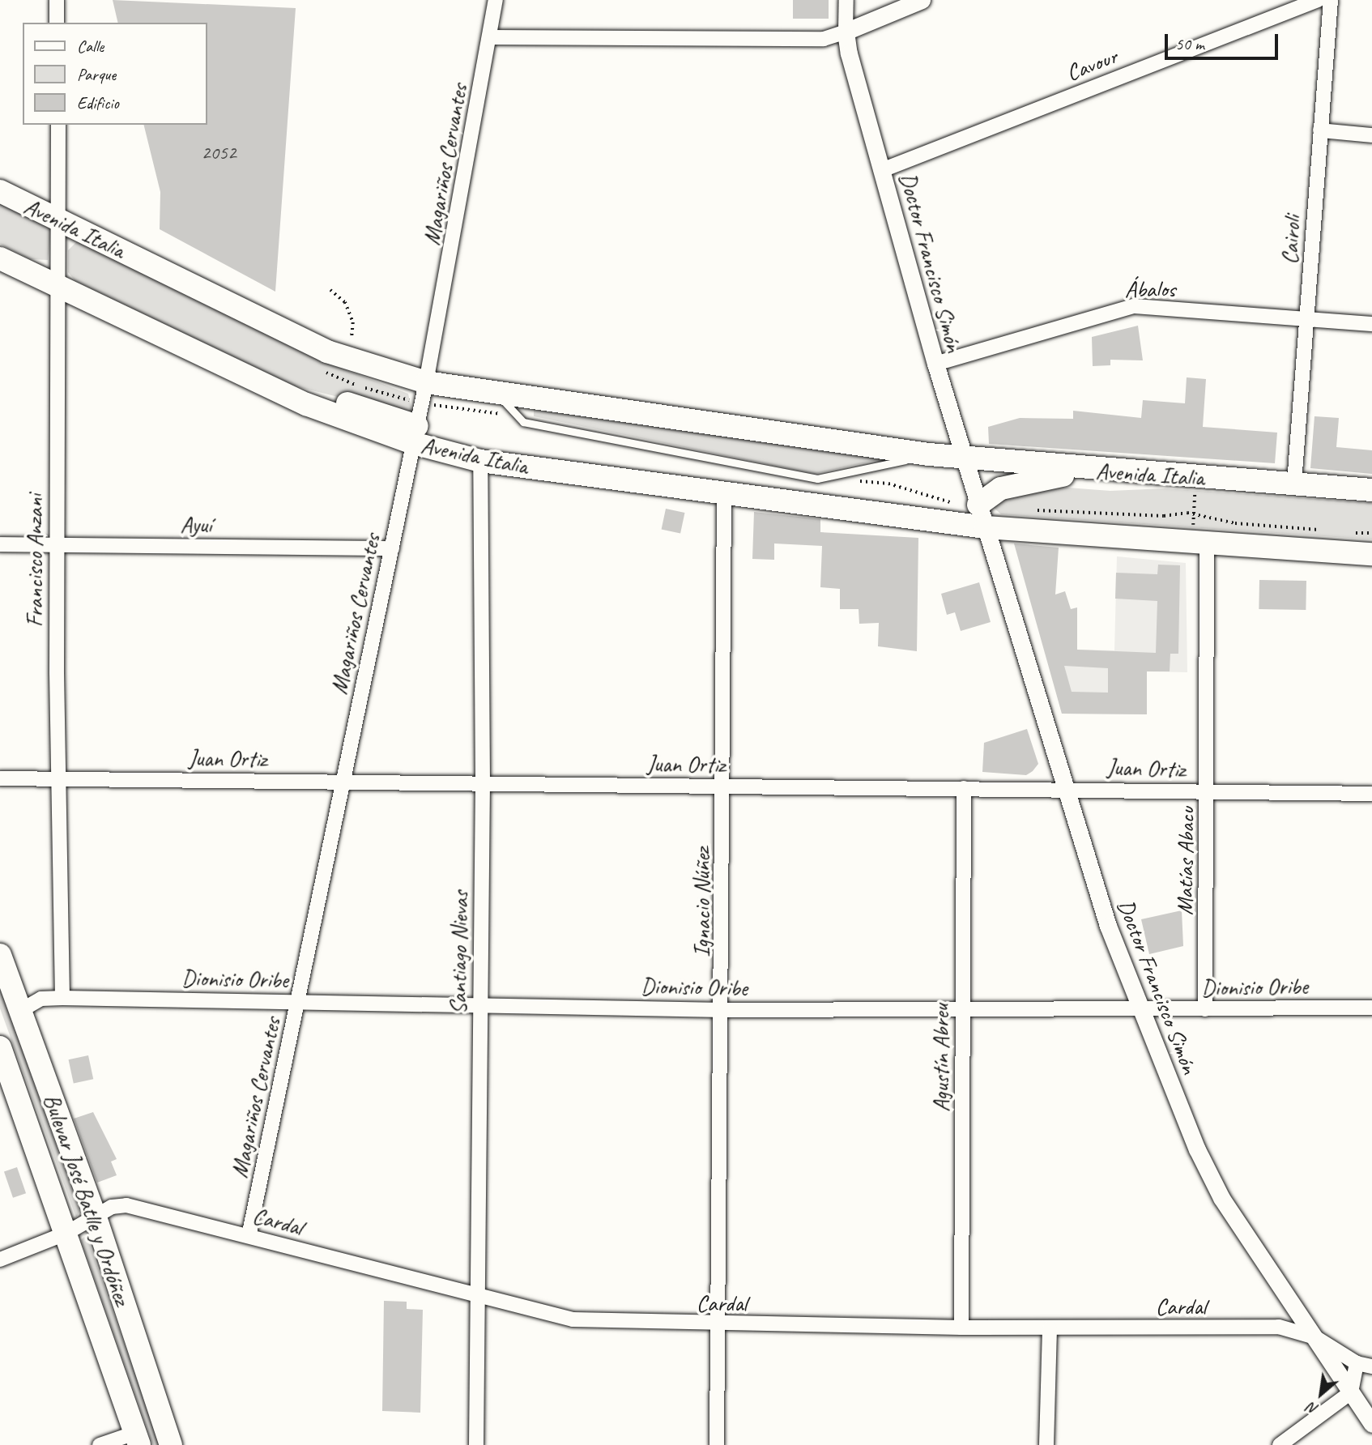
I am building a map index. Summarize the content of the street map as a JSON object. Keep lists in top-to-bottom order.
{
  "streets": {
    "main road": ["Avenida Italia", "Bulevar José Batlle y Ordóñez"],
    "street": [
      "Cavour",
      "Magariños Cervantes",
      "Cairoli",
      "Doctor Francisco Simón",
      "Ábalos",
      "Ayuí",
      "Francisco Anzani",
      "Juan Ortiz",
      "Matías Abacu",
      "Ignacio Núñez",
      "Santiago Nievas",
      "Dionisio Oribe",
      "Agustín Abreu",
      "Cardal"
    ]
  },
  "crossings": [
    ["Cavour", "Doctor Francisco Simón"],
    ["Magariños Cervantes", "Avenida Italia"],
    ["Magariños Cervantes", "Ayuí"],
    ["Magariños Cervantes", "Juan Ortiz"],
    ["Magariños Cervantes", "Dionisio Oribe"],
    ["Magariños Cervantes", "Cardal"],
    ["Avenida Italia", "Cairoli"],
    ["Avenida Italia", "Doctor Francisco Simón"],
    ["Avenida Italia", "Francisco Anzani"],
    ["Avenida Italia", "Matías Abacu"],
    ["Avenida Italia", "Ignacio Núñez"],
    ["Avenida Italia", "Santiago Nievas"],
    ["Cairoli", "Ábalos"],
    ["Doctor Francisco Simón", "Ábalos"],
    ["Doctor Francisco Simón", "Juan Ortiz"],
    ["Doctor Francisco Simón", "Dionisio Oribe"],
    ["Doctor Francisco Simón", "Cardal"],
    ["Ayuí", "Francisco Anzani"],
    ["Francisco Anzani", "Juan Ortiz"],
    ["Francisco Anzani", "Dionisio Oribe"],
    ["Juan Ortiz", "Matías Abacu"],
    ["Juan Ortiz", "Ignacio Núñez"],
    ["Juan Ortiz", "Santiago Nievas"],
    ["Juan Ortiz", "Agustín Abreu"],
    ["Matías Abacu", "Dionisio Oribe"],
    ["Ignacio Núñez", "Dionisio Oribe"],
    ["Ignacio Núñez", "Cardal"],
    ["Santiago Nievas", "Dionisio Oribe"],
    ["Santiago Nievas", "Cardal"],
    ["Dionisio Oribe", "Agustín Abreu"],
    ["Dionisio Oribe", "Bulevar José Batlle y Ordóñez"],
    ["Agustín Abreu", "Cardal"],
    ["Bulevar José Batlle y Ordóñez", "Cardal"]
  ],
  "house_numbers": ["2052"],
  "legend": ["Calle", "Parque", "Edificio"],
  "scale_bar": "50 m",
  "north": "bottom left"
}
